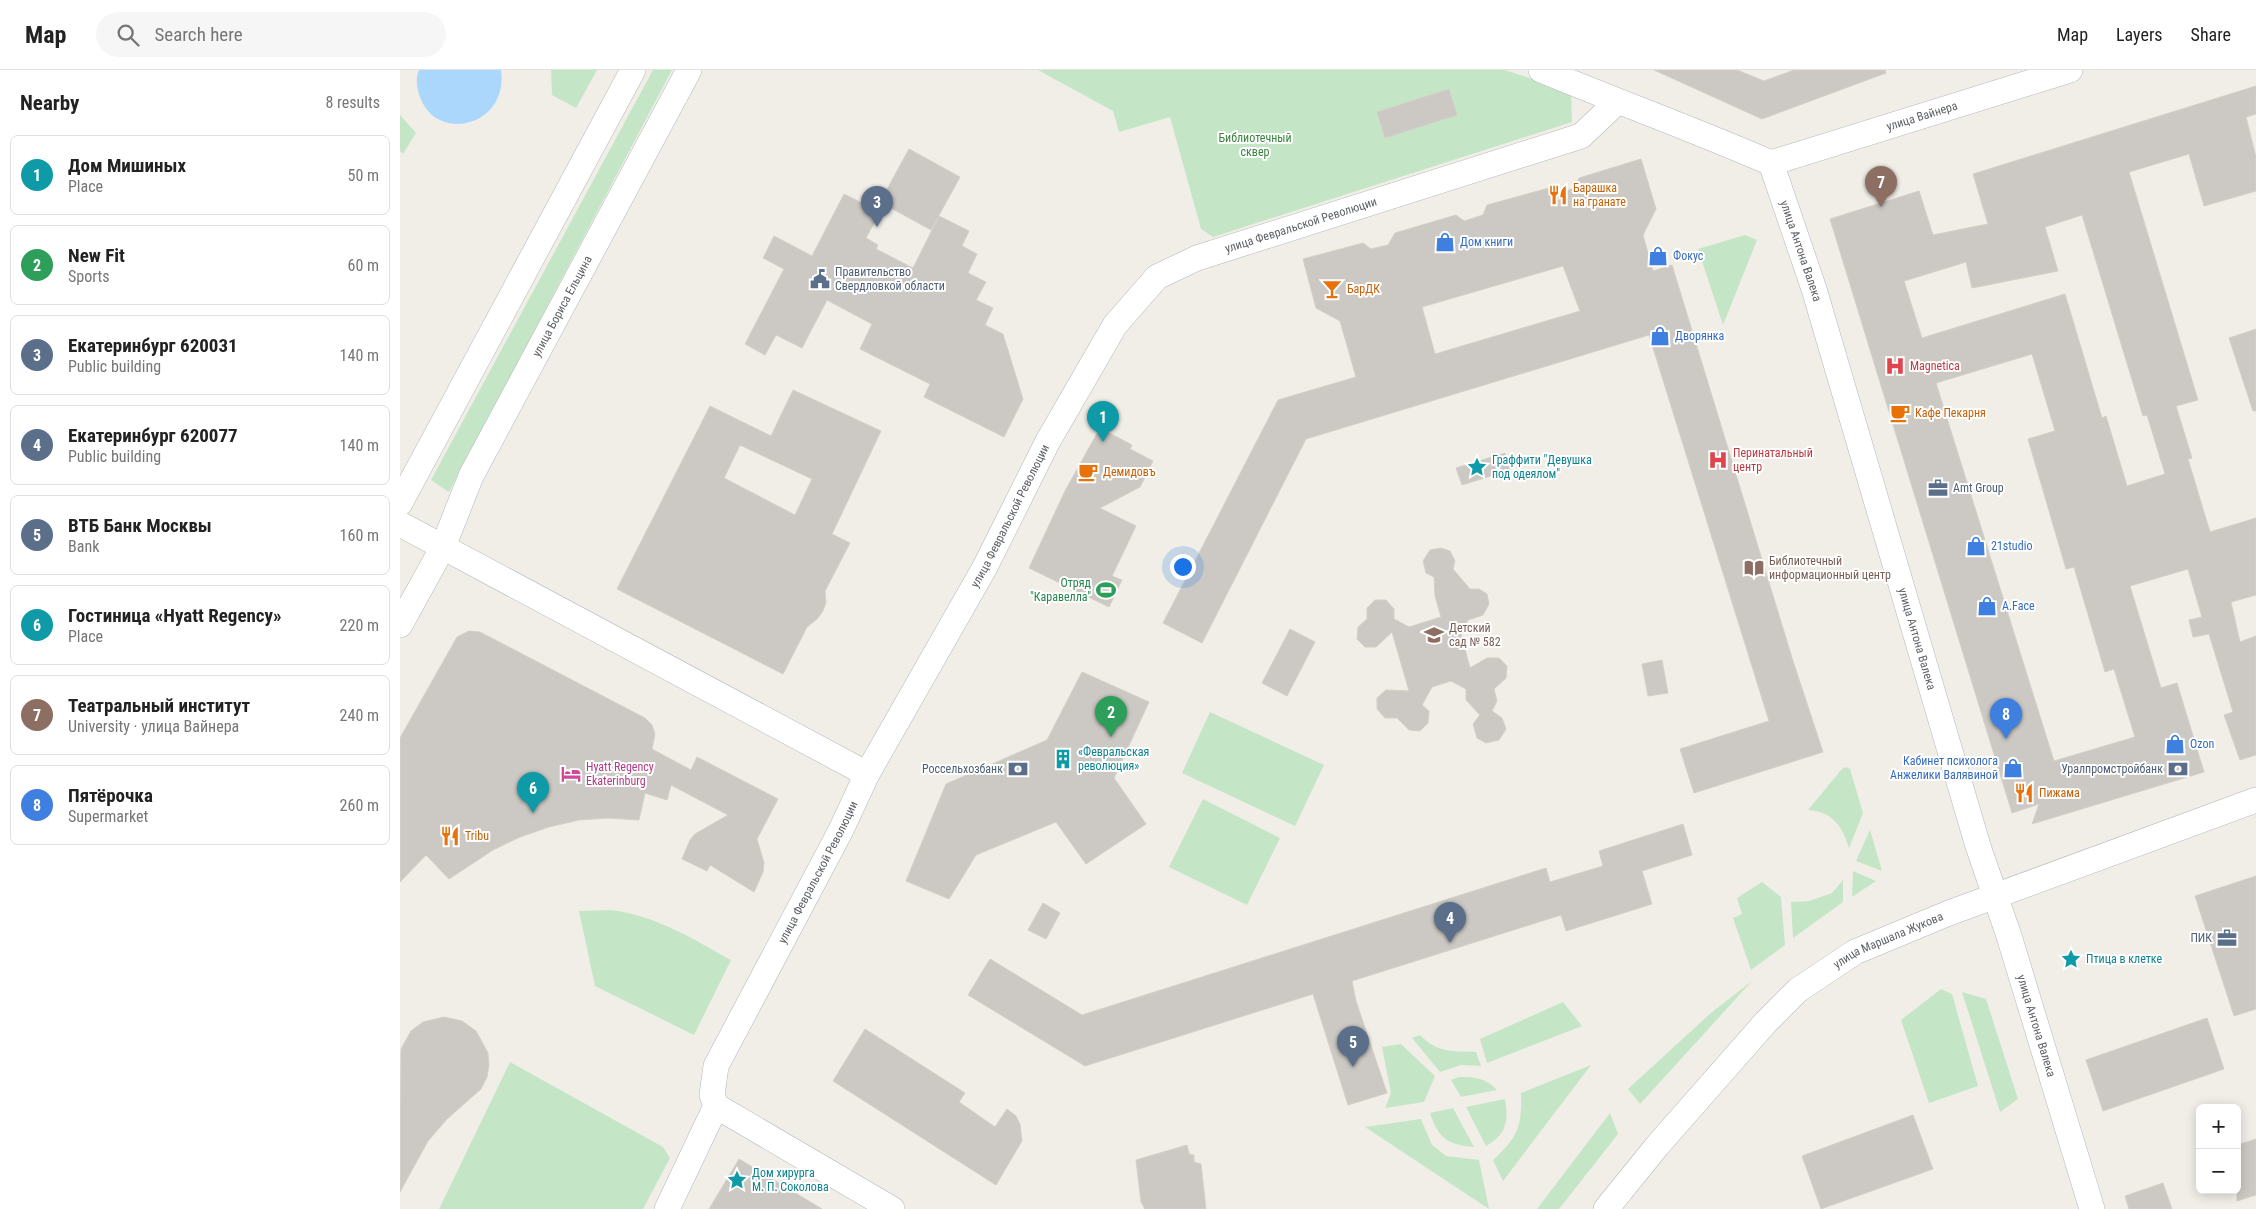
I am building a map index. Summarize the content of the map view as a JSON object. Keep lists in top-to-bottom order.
{
  "streets": {
    "street": [
      "улица Вайнера",
      "улица Февральской Революции",
      "улица Антона Валека",
      "улица Бориса Ельцина",
      "улица Маршала Жукова"
    ]
  },
  "crossings": [
    ["улица Вайнера", "улица Антона Валека"],
    ["улица Антона Валека", "улица Маршала Жукова"]
  ],
  "parks": ["Библиотечный сквер"],
  "places": {
    "restaurant": ["Барашка на гранате", "Пижама", "Tribu"],
    "shop": [
      "Дом книги",
      "Фокус",
      "Дворянка",
      "21studio",
      "А.Face",
      "Ozon",
      "Кабинет психолога Анжелики Валявиной"
    ],
    "public building": ["Правительство Свердловкой области"],
    "bar": ["БарДК"],
    "hospital": ["Magnetica", "Перинатальный центр"],
    "cafe": ["Кафе Пекарня", "Демидовъ"],
    "place": ["Граффити \"Девушка под одеялом\"", "Птица в клетке", "Дом хирурга М. П. Соколова"],
    "office": ["Аmt Group", "ПИК"],
    "library": ["Библиотечный информационный центр"],
    "sports": ["Отряд \"Каравелла\""],
    "school or university": ["Детский сад № 582"],
    "building": ["«Февральская революция»"],
    "bank": ["Россельхозбанк", "Уралпромстройбанк"],
    "hotel": ["Hyatt Regency Ekaterinburg"]
  },
  "page": {
    "header": "Map",
    "search": "Search here",
    "nav": ["Map", "Layers", "Share"],
    "heading": ["Nearby", "8 results"],
    "list": [
      {
        "mark": "1",
        "name": "Дом Мишиных",
        "note": "Place",
        "value": "50 m"
      },
      {
        "mark": "2",
        "name": "New Fit",
        "note": "Sports",
        "value": "60 m"
      },
      {
        "mark": "3",
        "name": "Екатеринбург 620031",
        "note": "Public building",
        "value": "140 m"
      },
      {
        "mark": "4",
        "name": "Екатеринбург 620077",
        "note": "Public building",
        "value": "140 m"
      },
      {
        "mark": "5",
        "name": "ВТБ Банк Москвы",
        "note": "Bank",
        "value": "160 m"
      },
      {
        "mark": "6",
        "name": "Гостиница «Hyatt Regency»",
        "note": "Place",
        "value": "220 m"
      },
      {
        "mark": "7",
        "name": "Театральный институт",
        "note": "University · улица Вайнера",
        "value": "240 m"
      },
      {
        "mark": "8",
        "name": "Пятёрочка",
        "note": "Supermarket",
        "value": "260 m"
      }
    ],
    "pins": [
      "7",
      "3",
      "1",
      "2",
      "8",
      "6",
      "4",
      "5"
    ],
    "map_buttons": ["+", "−"]
  }
}
